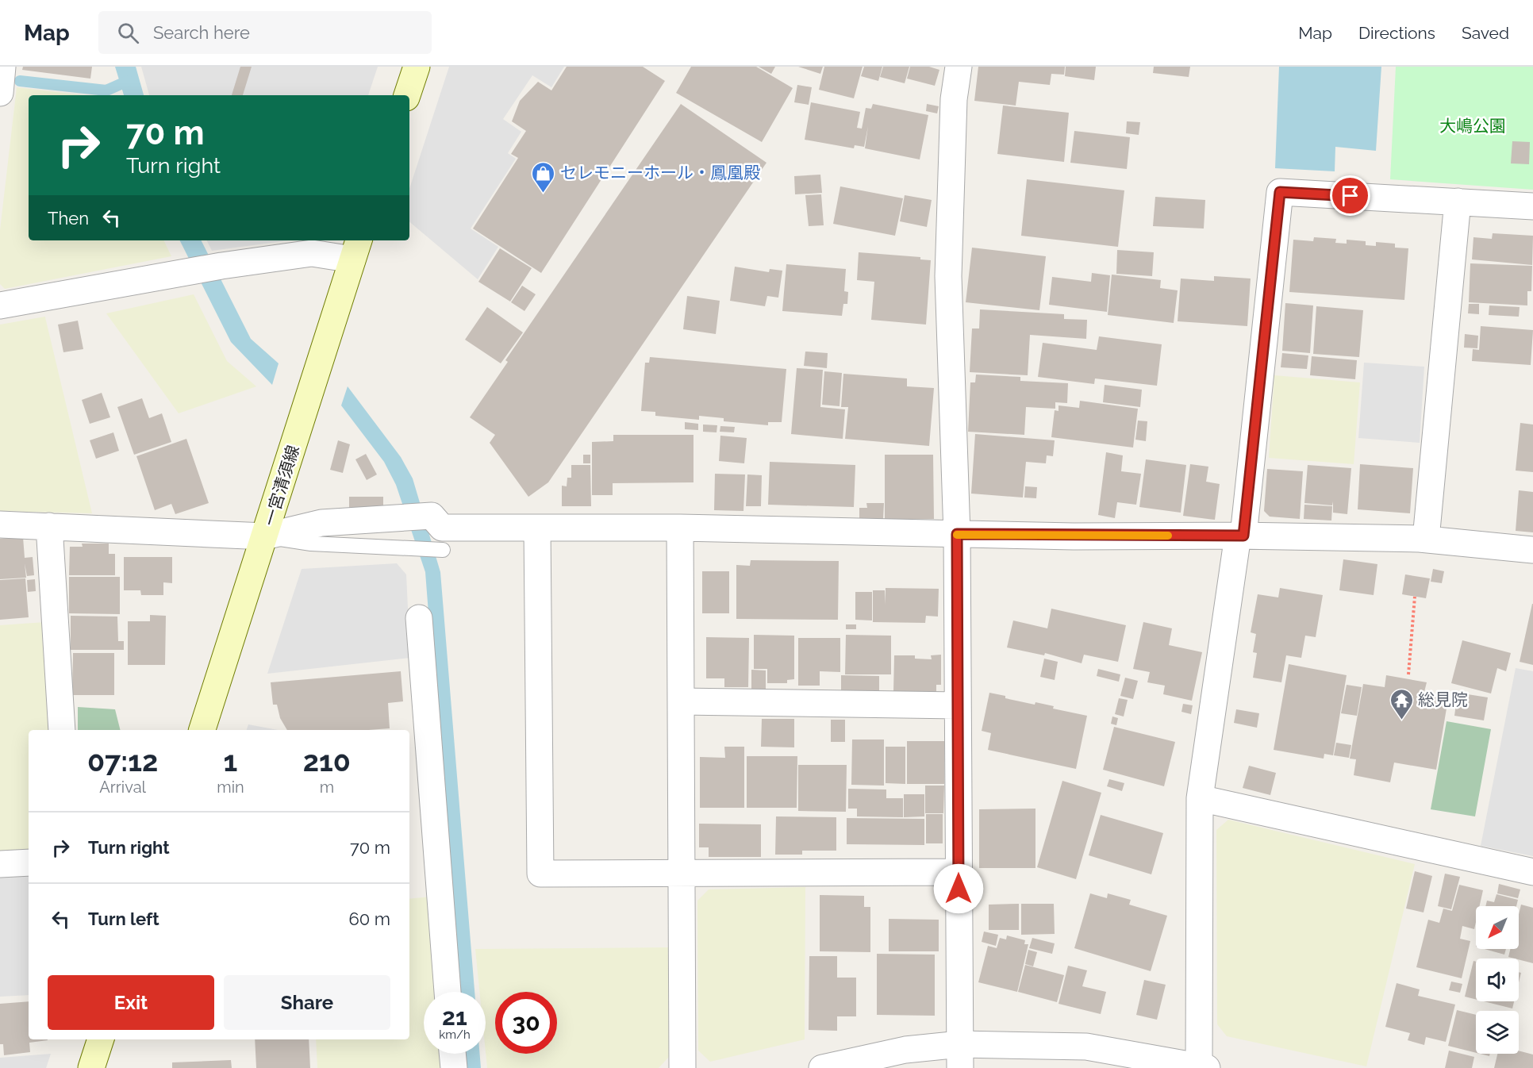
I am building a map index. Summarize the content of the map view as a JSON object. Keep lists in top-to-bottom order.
{
  "streets": {
    "main road": ["一宮清須線"]
  },
  "parks": ["大嶋公園"],
  "places": {
    "shop": ["セレモニーホール・鳳凰殿"],
    "temple": ["総見院"]
  },
  "north": "bottom left",
  "page": {
    "header": "Map",
    "search": "Search here",
    "nav": ["Map", "Directions", "Saved"],
    "turn": ["70 m", "Turn right"],
    "then": "Then",
    "eta": [
      "07:12",
      "Arrival",
      "1",
      "min",
      "210",
      "m"
    ],
    "list": [
      {
        "name": "Turn right",
        "value": "70 m"
      },
      {
        "name": "Turn left",
        "value": "60 m"
      }
    ],
    "buttons": ["Exit", "Share"],
    "speed": "21 km/h",
    "limit": "30"
  }
}
